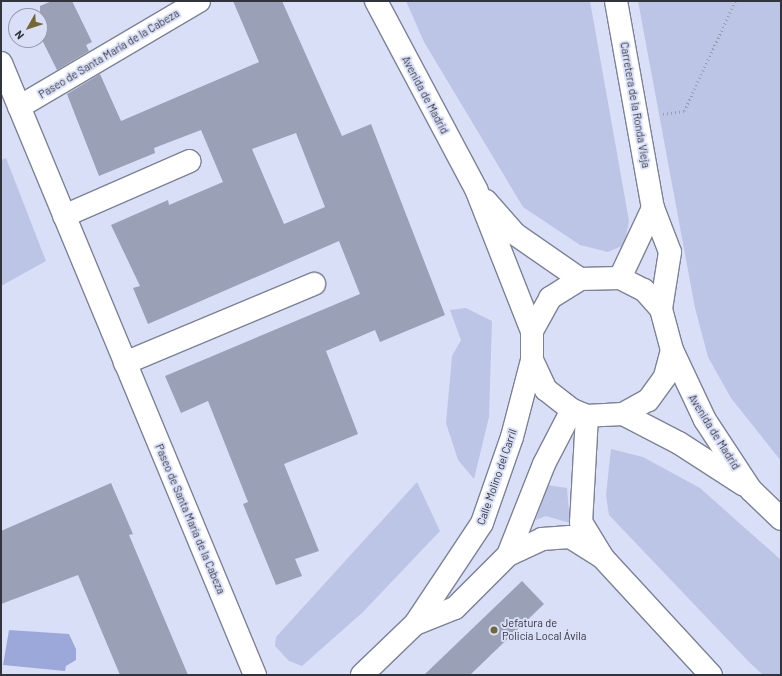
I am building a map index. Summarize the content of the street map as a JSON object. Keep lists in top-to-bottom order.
{
  "streets": {
    "main road": [
      "Paseo de Santa María de la Cabeza",
      "Avenida de Madrid",
      "Carretera de la Ronda Vieja",
      "Calle Molino del Carril"
    ]
  },
  "crossings": [
    ["Avenida de Madrid", "Carretera de la Ronda Vieja"],
    ["Avenida de Madrid", "Calle Molino del Carril"],
    ["Carretera de la Ronda Vieja", "Calle Molino del Carril"]
  ],
  "places": ["Jefatura de Policía Local Ávila"],
  "north": "bottom left"
}
